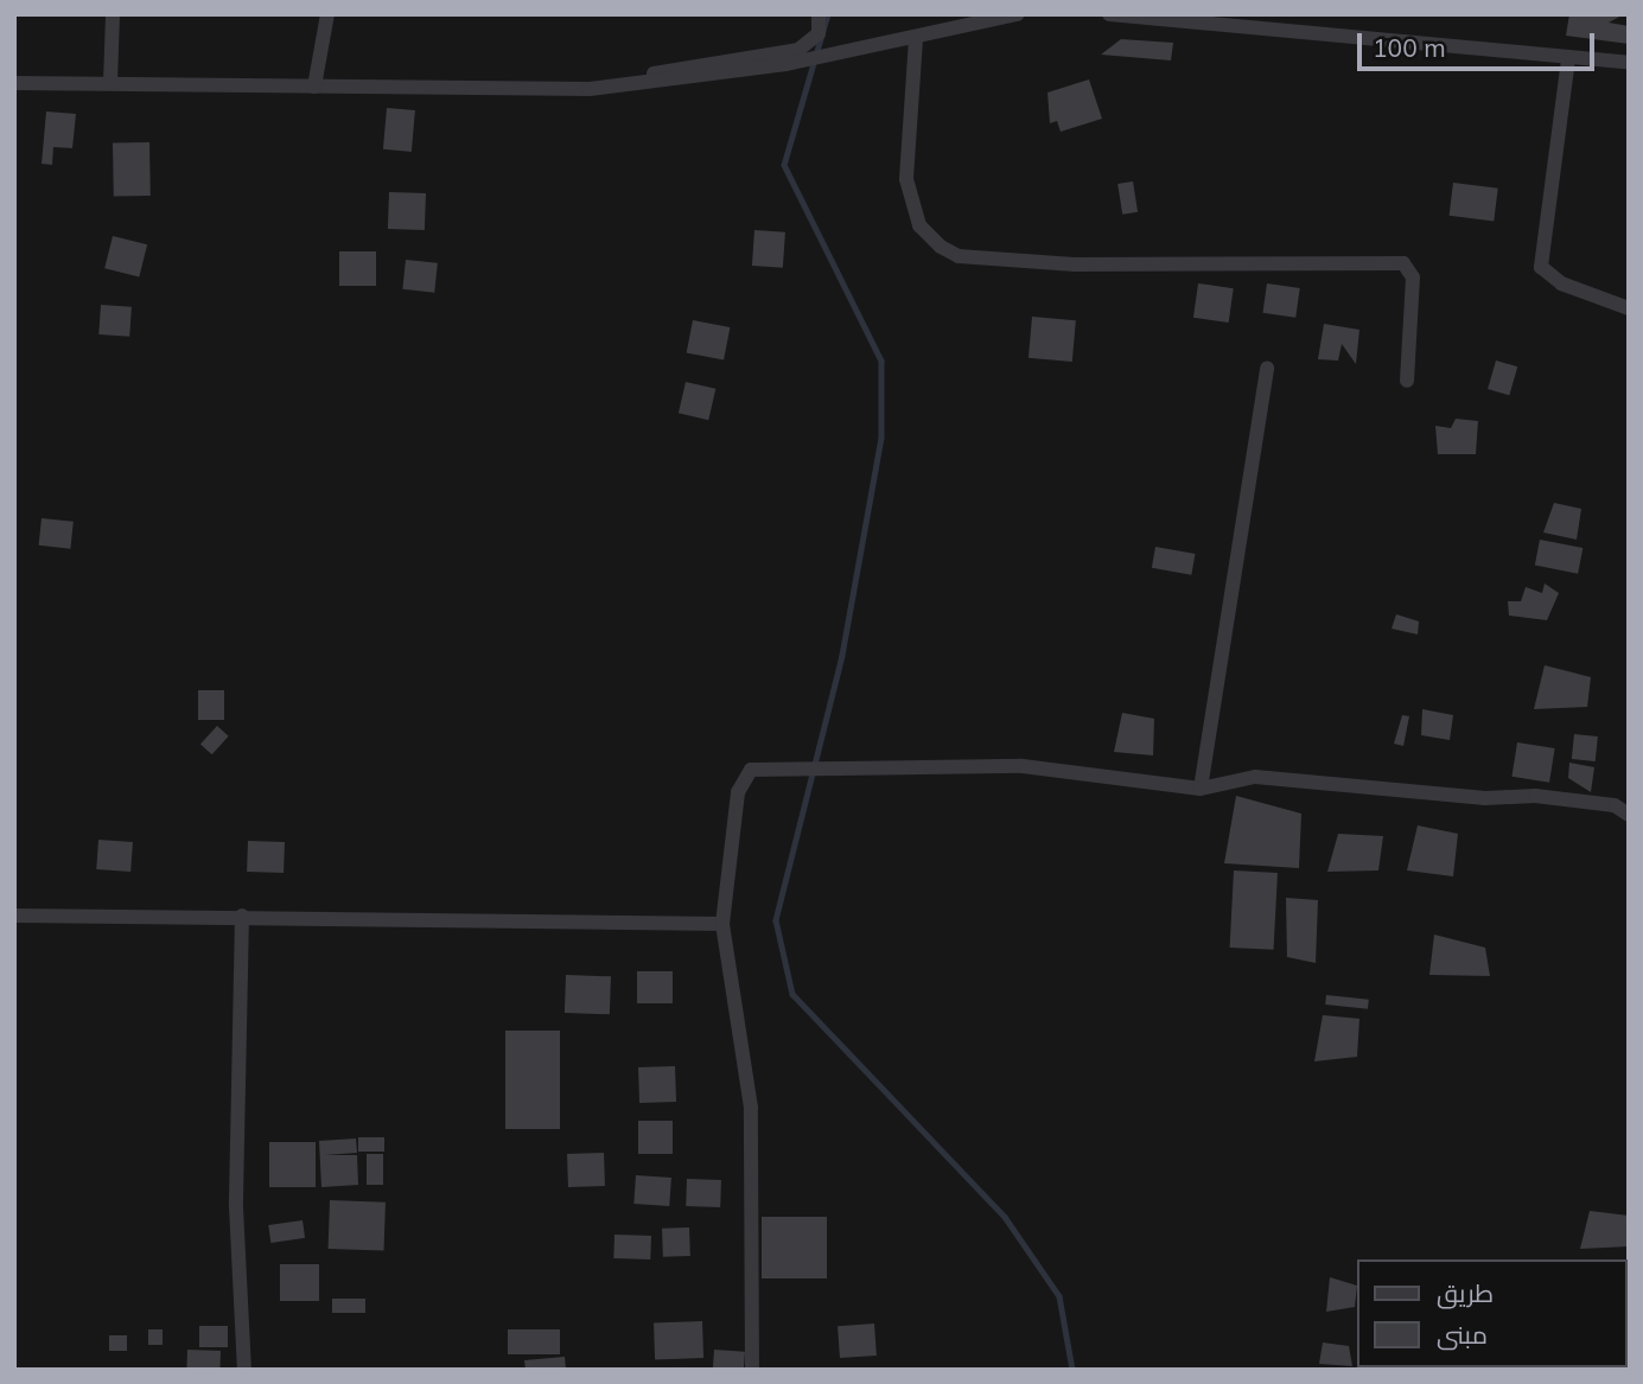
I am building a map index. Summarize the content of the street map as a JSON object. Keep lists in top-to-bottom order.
{
  "legend": ["طريق", "مبنى"],
  "scale_bar": "100 m"
}
